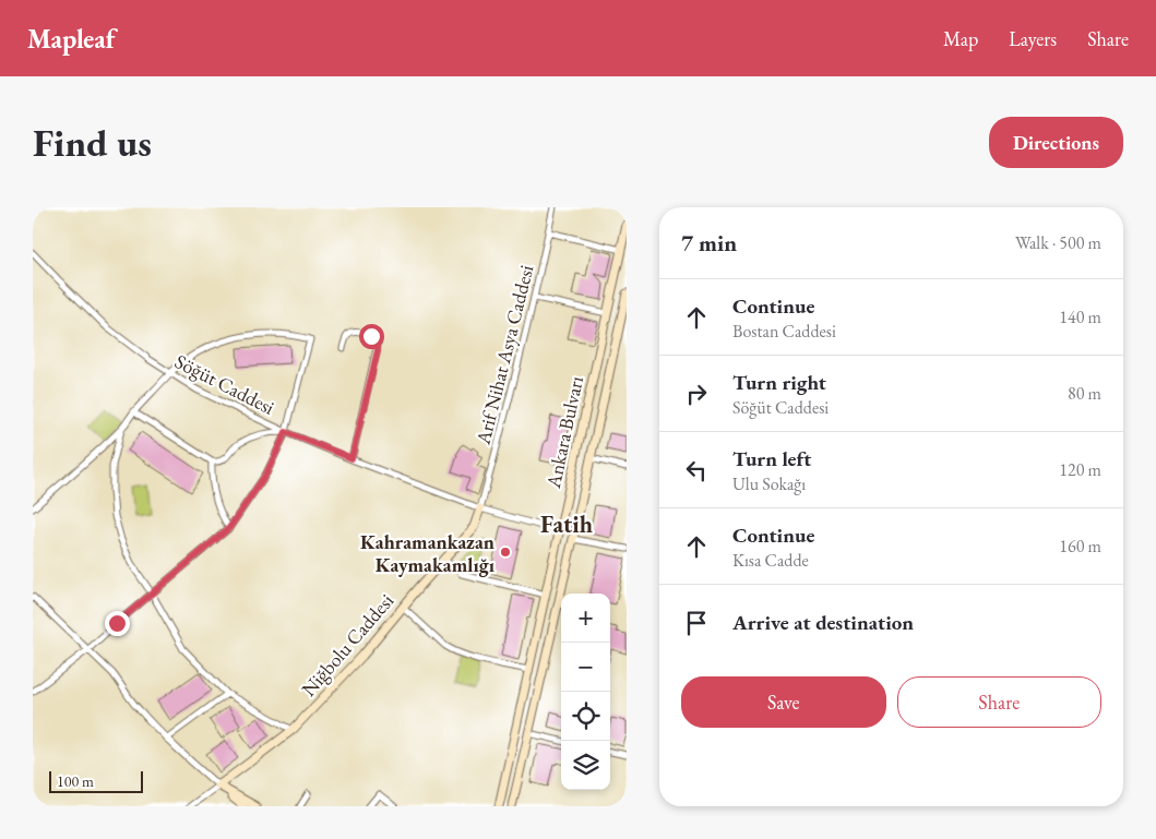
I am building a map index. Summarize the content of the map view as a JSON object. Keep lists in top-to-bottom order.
{
  "streets": {
    "main road": ["Ankara Bulvarı", "Niğbolu Caddesi"],
    "street": ["Arif Nihat Asya Caddesi", "Söğüt Caddesi"]
  },
  "crossings": [
    ["Arif Nihat Asya Caddesi", "Söğüt Caddesi"],
    ["Arif Nihat Asya Caddesi", "Niğbolu Caddesi"],
    ["Söğüt Caddesi", "Ankara Bulvarı"],
    ["Söğüt Caddesi", "Niğbolu Caddesi"]
  ],
  "districts": ["Fatih"],
  "places": ["Kahramankazan Kaymakamlığı"],
  "scale_bar": "100 m",
  "page": {
    "header": "Mapleaf",
    "nav": ["Map", "Layers", "Share"],
    "buttons": [
      "Directions",
      ["Save", "Share"]
    ],
    "title": "Find us",
    "heading": ["7 min", "Walk · 500 m"],
    "list": [
      ["Continue", "Bostan Caddesi", "140 m"],
      ["Turn right", "Söğüt Caddesi", "80 m"],
      ["Turn left", "Ulu Sokağı", "120 m"],
      ["Continue", "Kısa Cadde", "160 m"],
      "Arrive at destination"
    ],
    "map_buttons": ["+", "−"],
    "scale": "100 m"
  }
}
